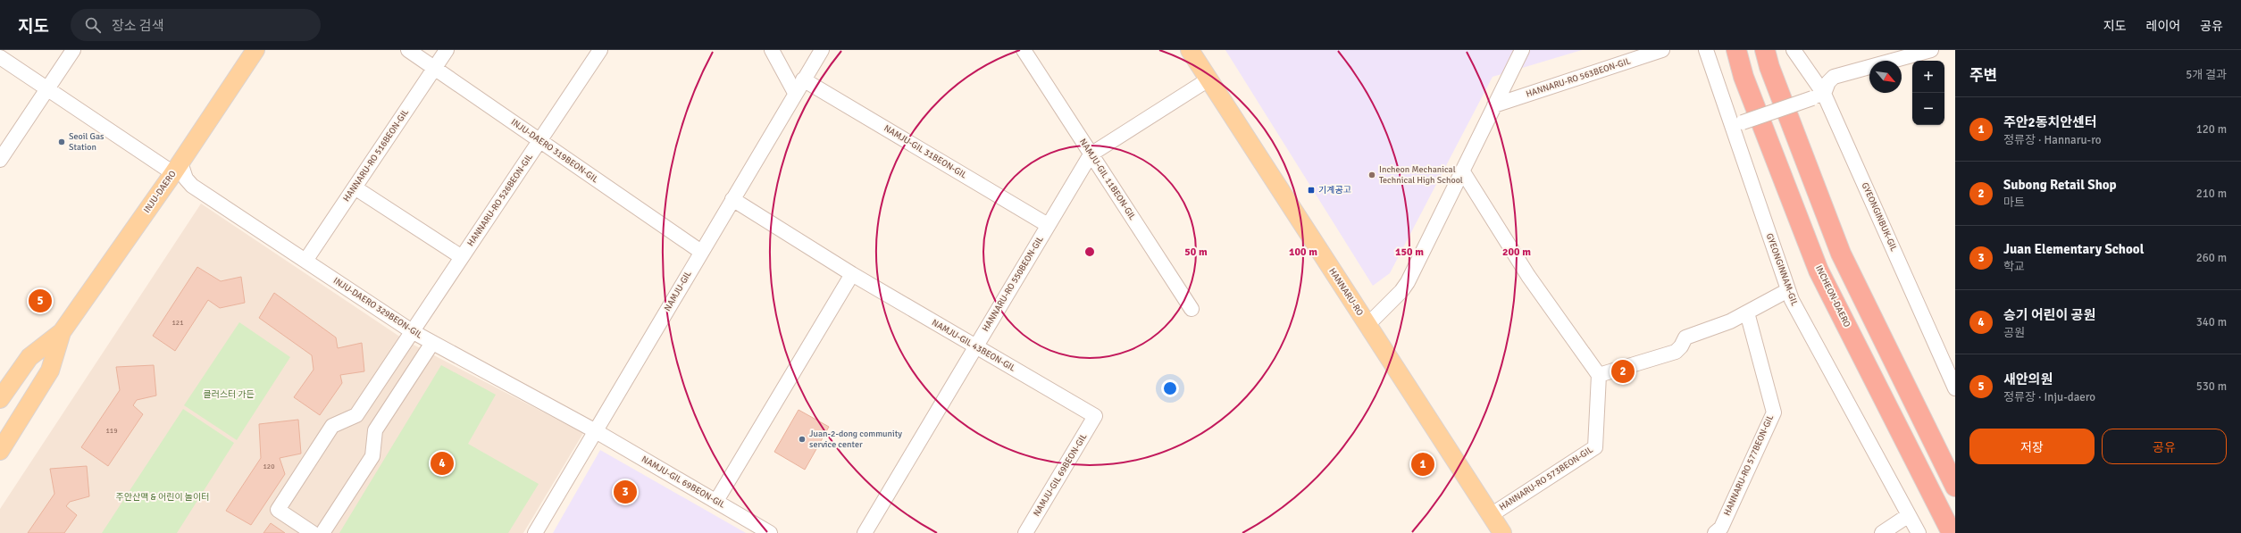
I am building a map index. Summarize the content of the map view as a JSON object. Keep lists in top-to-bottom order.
{
  "streets": {
    "highway": ["INCHEON-DAERO"],
    "main road": ["INJU-DAERO", "HANNARU-RO"],
    "street": [
      "HANNARU-RO 563BEON-GIL",
      "INJU-DAERO 319BEON-GIL",
      "NAMJU-GIL 31BEON-GIL",
      "HANNARU-RO 516BEON-GIL",
      "NAMJU-GIL 11BEON-GIL",
      "HANNARU-RO 526BEON-GIL",
      "GYEONGINBUK-GIL",
      "GYEONGINNAM-GIL",
      "HANNARU-RO 550BEON-GIL",
      "NAMJU-GIL",
      "INJU-DAERO 329BEON-GIL",
      "NAMJU-GIL 43BEON-GIL",
      "HANNARU-RO 577BEON-GIL",
      "NAMJU-GIL 69BEON-GIL",
      "HANNARU-RO 573BEON-GIL"
    ]
  },
  "crossings": [
    ["INJU-DAERO 319BEON-GIL", "HANNARU-RO 516BEON-GIL"],
    ["INJU-DAERO 319BEON-GIL", "HANNARU-RO 526BEON-GIL"],
    ["INJU-DAERO 319BEON-GIL", "NAMJU-GIL"],
    ["NAMJU-GIL 31BEON-GIL", "HANNARU-RO 550BEON-GIL"],
    ["NAMJU-GIL 31BEON-GIL", "NAMJU-GIL"],
    ["HANNARU-RO 516BEON-GIL", "INJU-DAERO 329BEON-GIL"],
    ["NAMJU-GIL 11BEON-GIL", "HANNARU-RO 550BEON-GIL"],
    ["INJU-DAERO", "INJU-DAERO 329BEON-GIL"],
    ["HANNARU-RO 526BEON-GIL", "INJU-DAERO 329BEON-GIL"],
    ["HANNARU-RO 550BEON-GIL", "HANNARU-RO"],
    ["HANNARU-RO 550BEON-GIL", "NAMJU-GIL 43BEON-GIL"],
    ["NAMJU-GIL", "INJU-DAERO 329BEON-GIL"],
    ["NAMJU-GIL", "NAMJU-GIL 43BEON-GIL"],
    ["NAMJU-GIL", "NAMJU-GIL 69BEON-GIL"],
    ["HANNARU-RO", "HANNARU-RO 573BEON-GIL"],
    ["INJU-DAERO 329BEON-GIL", "NAMJU-GIL 69BEON-GIL"],
    ["NAMJU-GIL 43BEON-GIL", "NAMJU-GIL 69BEON-GIL"]
  ],
  "parks": ["클러스터 가든", "주안산맥 & 어린이 놀이터"],
  "places": {
    "other": ["Seoil Gas Station", "Incheon Mechanical Technical High School", "Juan-2-dong community service center"],
    "transit": ["기계공고"]
  },
  "house_numbers": ["121", "119", "120"],
  "north": "bottom right",
  "page": {
    "header": "지도",
    "search": "장소 검색",
    "nav": ["지도", "레이어", "공유"],
    "heading": ["주변", "5개 결과"],
    "map_buttons": ["+", "−"],
    "list": [
      {
        "mark": "1",
        "name": "주안2동치안센터",
        "note": "정류장 · Hannaru-ro",
        "value": "120 m"
      },
      {
        "mark": "2",
        "name": "Subong Retail Shop",
        "note": "마트",
        "value": "210 m"
      },
      {
        "mark": "3",
        "name": "Juan Elementary School",
        "note": "학교",
        "value": "260 m"
      },
      {
        "mark": "4",
        "name": "승기 어린이 공원",
        "note": "공원",
        "value": "340 m"
      },
      {
        "mark": "5",
        "name": "새안의원",
        "note": "정류장 · Inju-daero",
        "value": "530 m"
      }
    ],
    "pins": [
      "5",
      "2",
      "4",
      "1",
      "3"
    ],
    "buttons": ["저장", "공유"]
  },
  "rings": [
    "50 m",
    "100 m",
    "150 m",
    "200 m"
  ]
}
